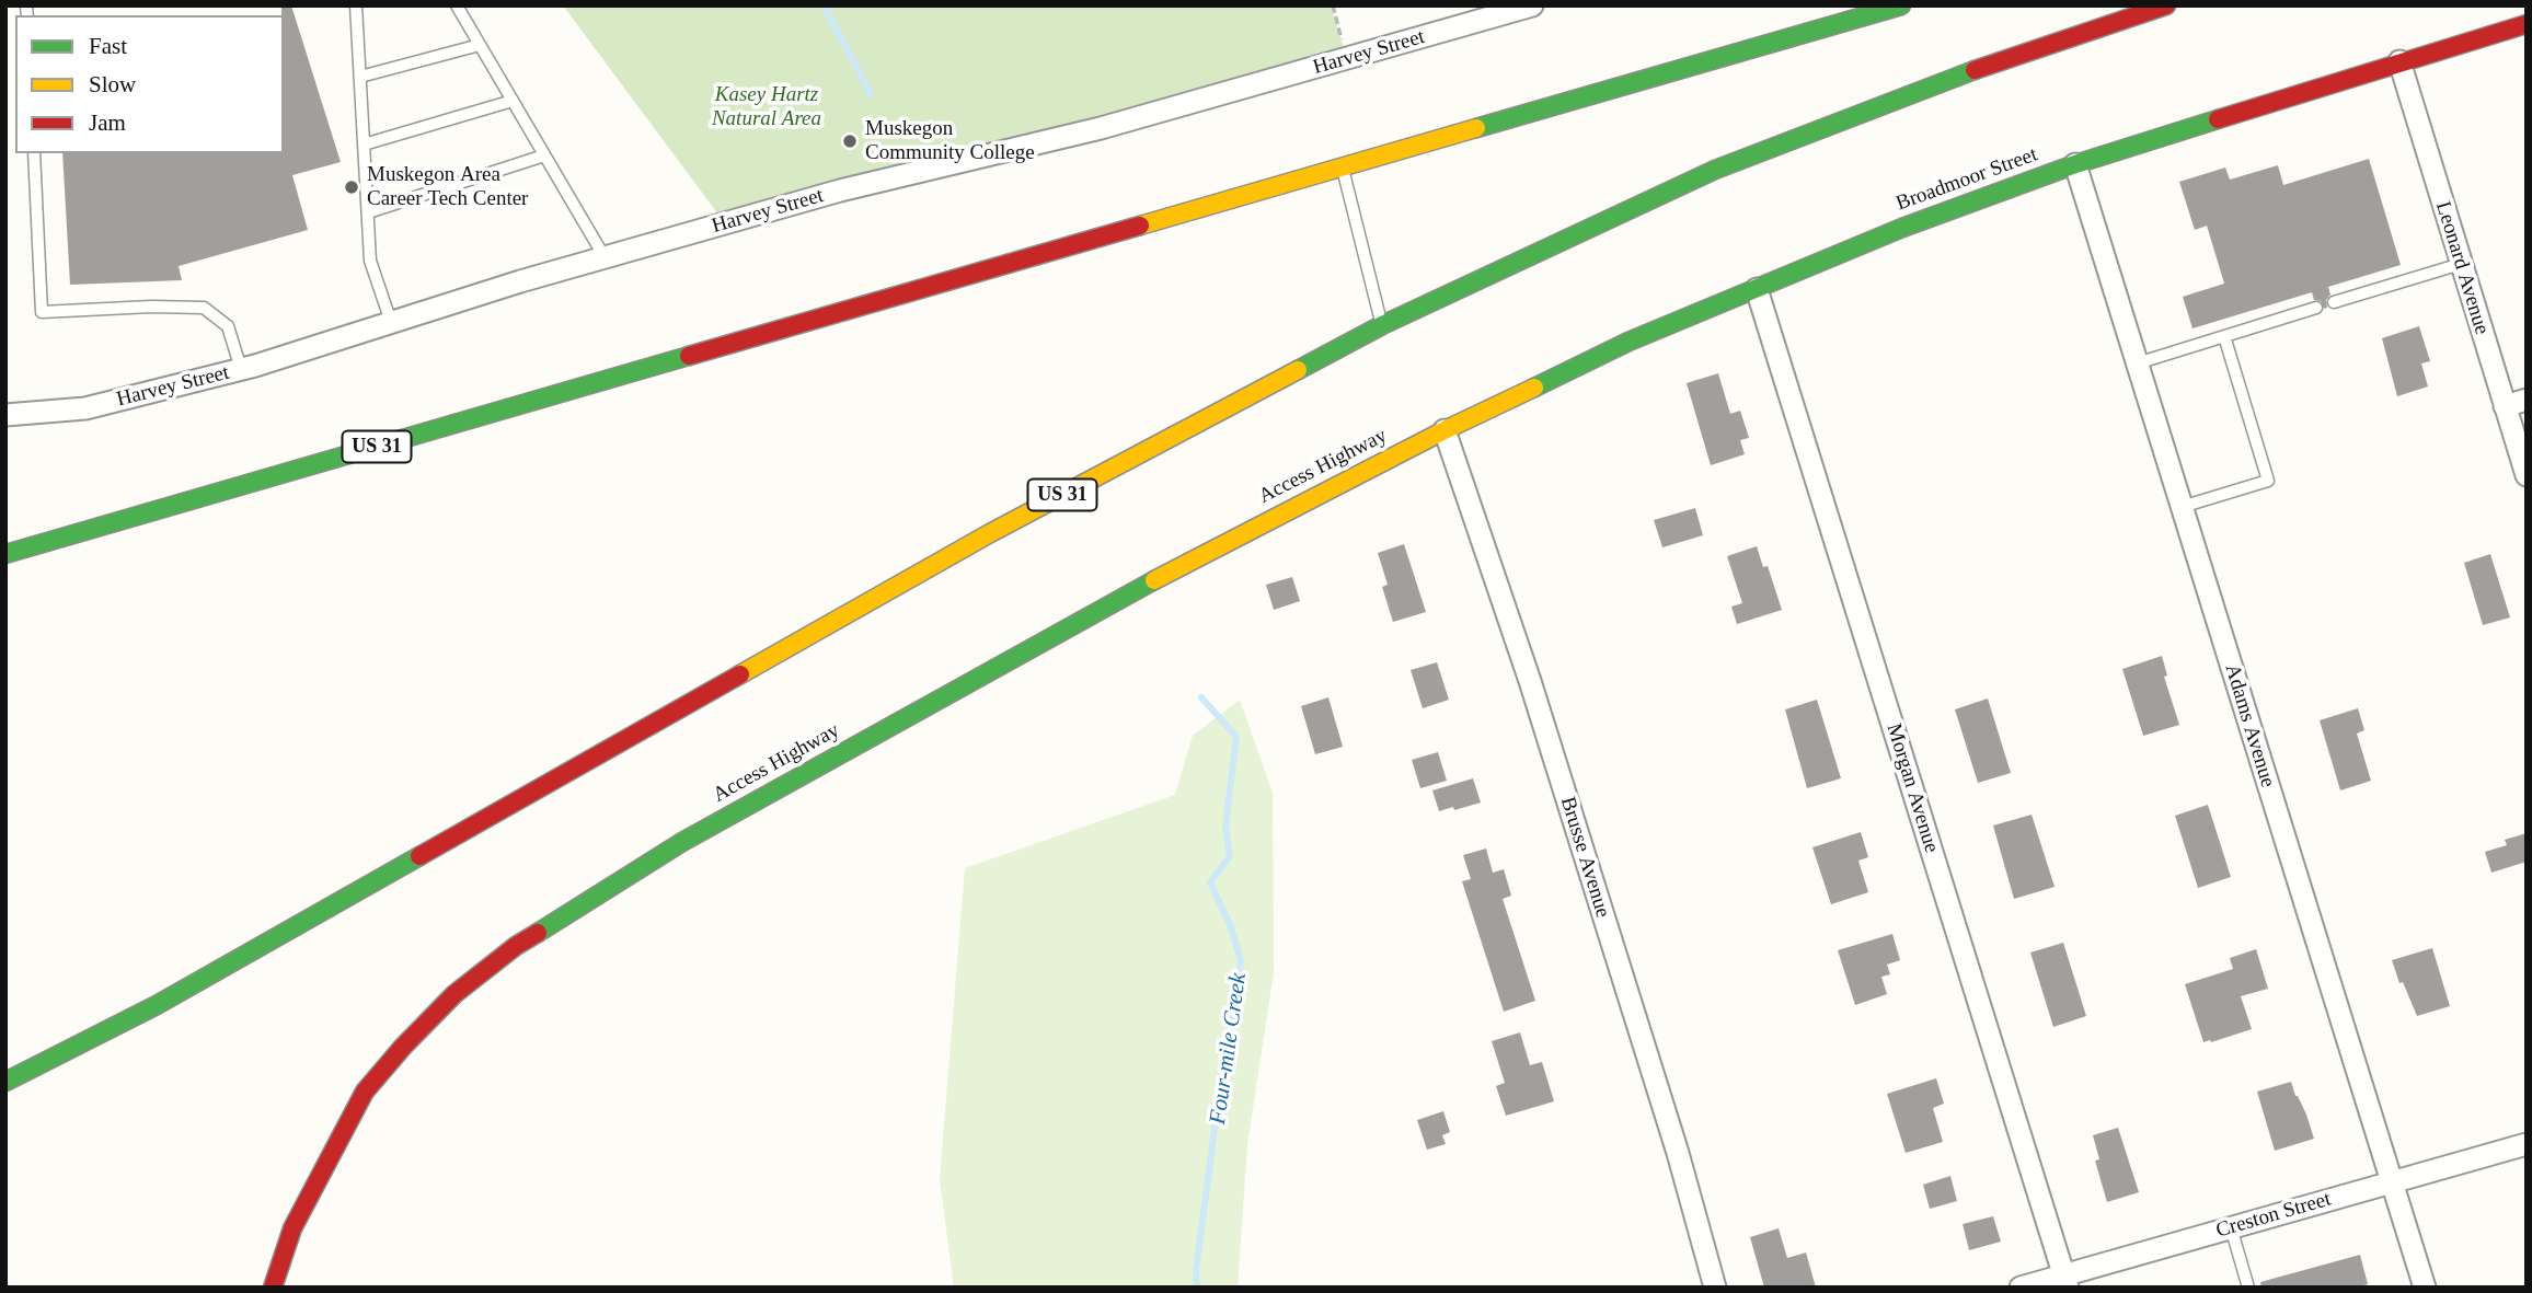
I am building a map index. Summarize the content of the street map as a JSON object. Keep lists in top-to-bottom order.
{
  "streets": {
    "main road": ["Broadmoor Street", "US 31", "Access Highway"],
    "street": [
      "Harvey Street",
      "Leonard Avenue",
      "Adams Avenue",
      "Morgan Avenue",
      "Brusse Avenue",
      "Creston Street"
    ]
  },
  "crossings": [
    ["Broadmoor Street", "Leonard Avenue"],
    ["Broadmoor Street", "Access Highway"],
    ["Broadmoor Street", "Adams Avenue"],
    ["Broadmoor Street", "Morgan Avenue"],
    ["Broadmoor Street", "Brusse Avenue"],
    ["Access Highway", "Brusse Avenue"],
    ["Adams Avenue", "Creston Street"],
    ["Morgan Avenue", "Creston Street"]
  ],
  "water": ["Four-mile Creek"],
  "parks": ["Kasey Hartz Natural Area"],
  "places": ["Muskegon Community College", "Muskegon Area Career Tech Center"],
  "legend": ["Fast", "Slow", "Jam"]
}
